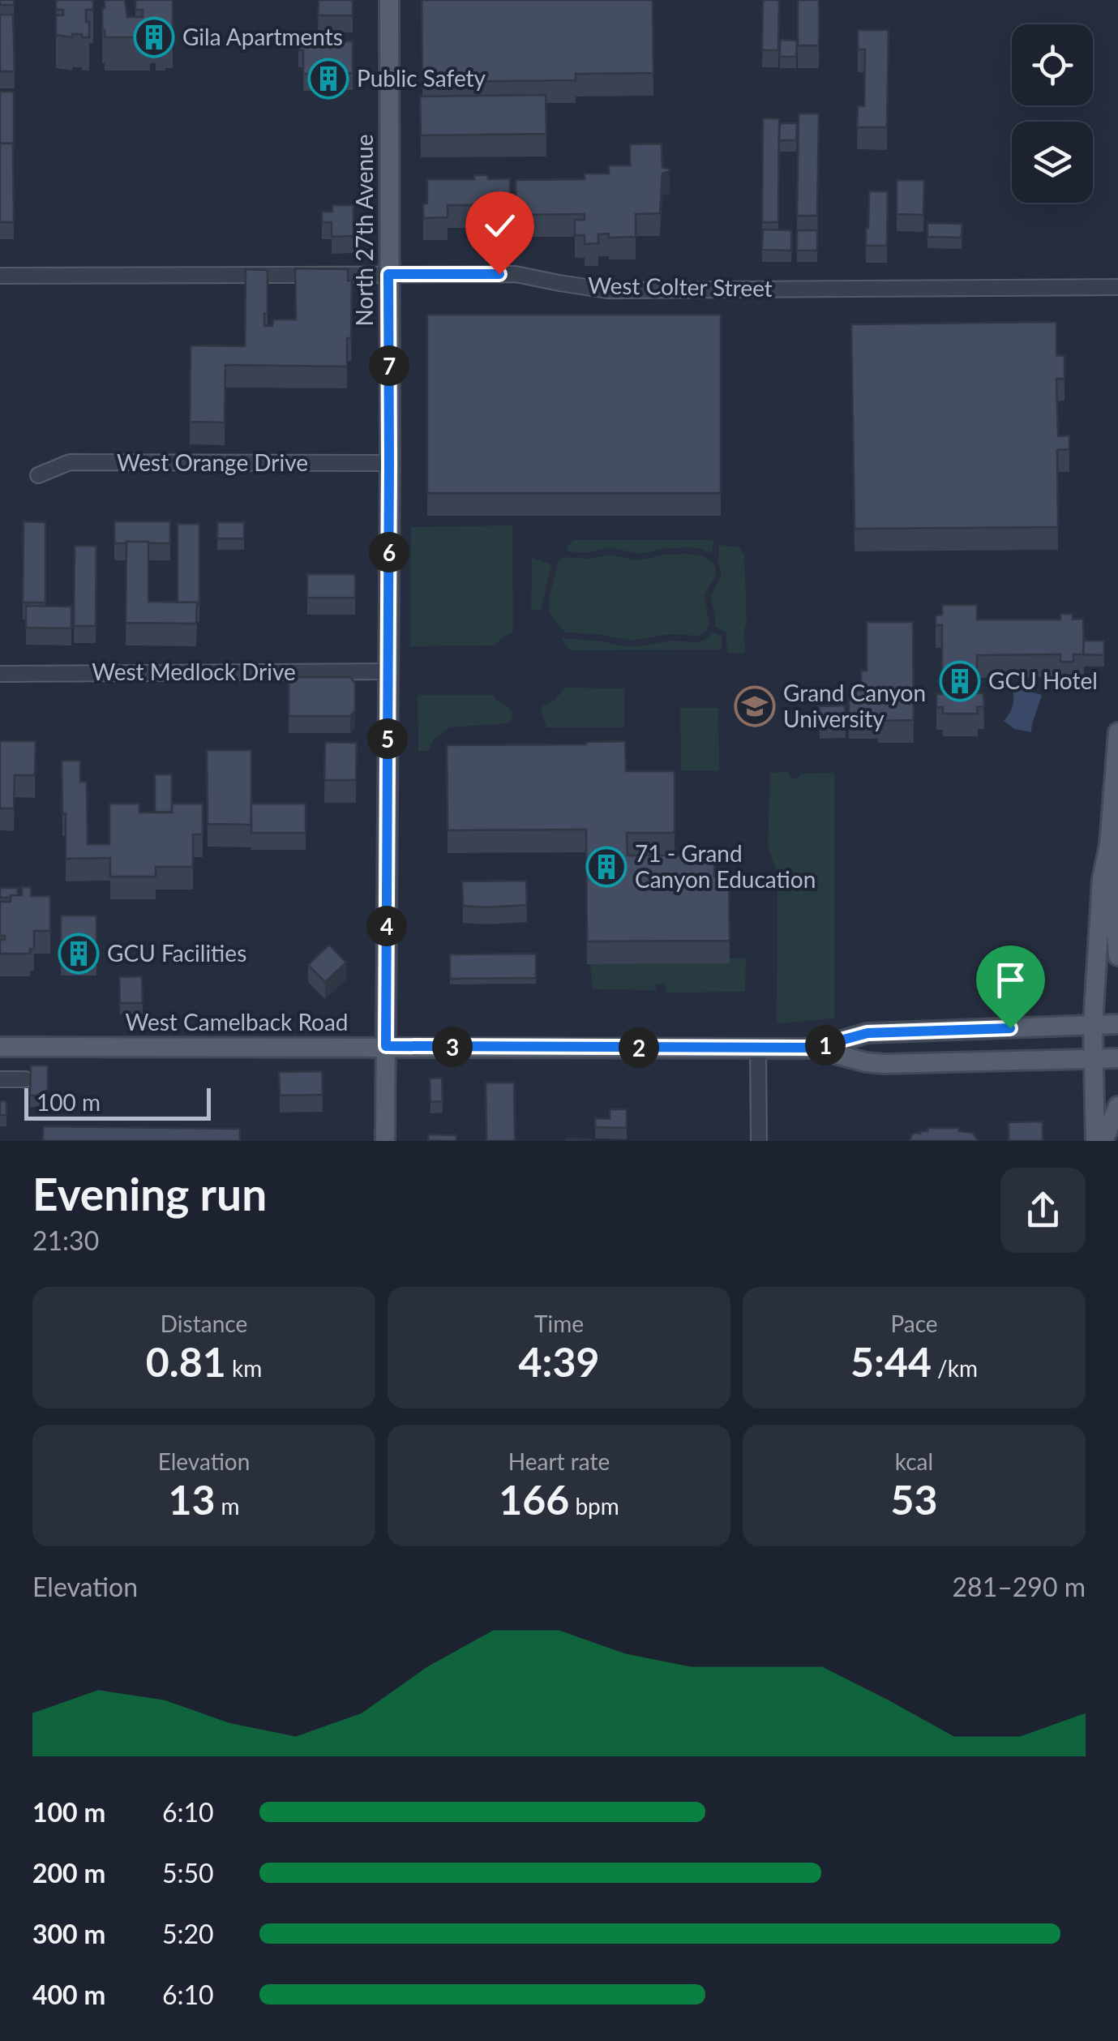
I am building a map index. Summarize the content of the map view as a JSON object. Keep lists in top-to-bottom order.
{
  "streets": {
    "main road": ["North 27th Avenue", "West Camelback Road"],
    "street": ["West Colter Street", "West Orange Drive", "West Medlock Drive"]
  },
  "crossings": [
    ["North 27th Avenue", "West Colter Street"],
    ["North 27th Avenue", "West Orange Drive"],
    ["North 27th Avenue", "West Medlock Drive"],
    ["North 27th Avenue", "West Camelback Road"]
  ],
  "places": {
    "building": [
      "Gila Apartments",
      "Public Safety",
      "GCU Hotel",
      "71 - Grand Canyon Education",
      "GCU Facilities"
    ],
    "school or university": ["Grand Canyon University"]
  },
  "scale_bar": "100 m",
  "page": {
    "pins": [
      "7",
      "6",
      "5",
      "4",
      "1",
      "3",
      "2"
    ],
    "scale": "100 m",
    "heading": ["Evening run", "21:30"],
    "stats": [
      ["Distance", "0.81 km"],
      ["Time", "4:39"],
      ["Pace", "5:44 /km"],
      ["Elevation", "13 m"],
      ["Heart rate", "166 bpm"],
      ["kcal", "53"]
    ],
    "chart": ["Elevation", "281–290 m"],
    "list": [
      {
        "name": "100 m",
        "note": "6:10"
      },
      {
        "name": "200 m",
        "note": "5:50"
      },
      {
        "name": "300 m",
        "note": "5:20"
      },
      {
        "name": "400 m",
        "note": "6:10"
      }
    ]
  }
}
